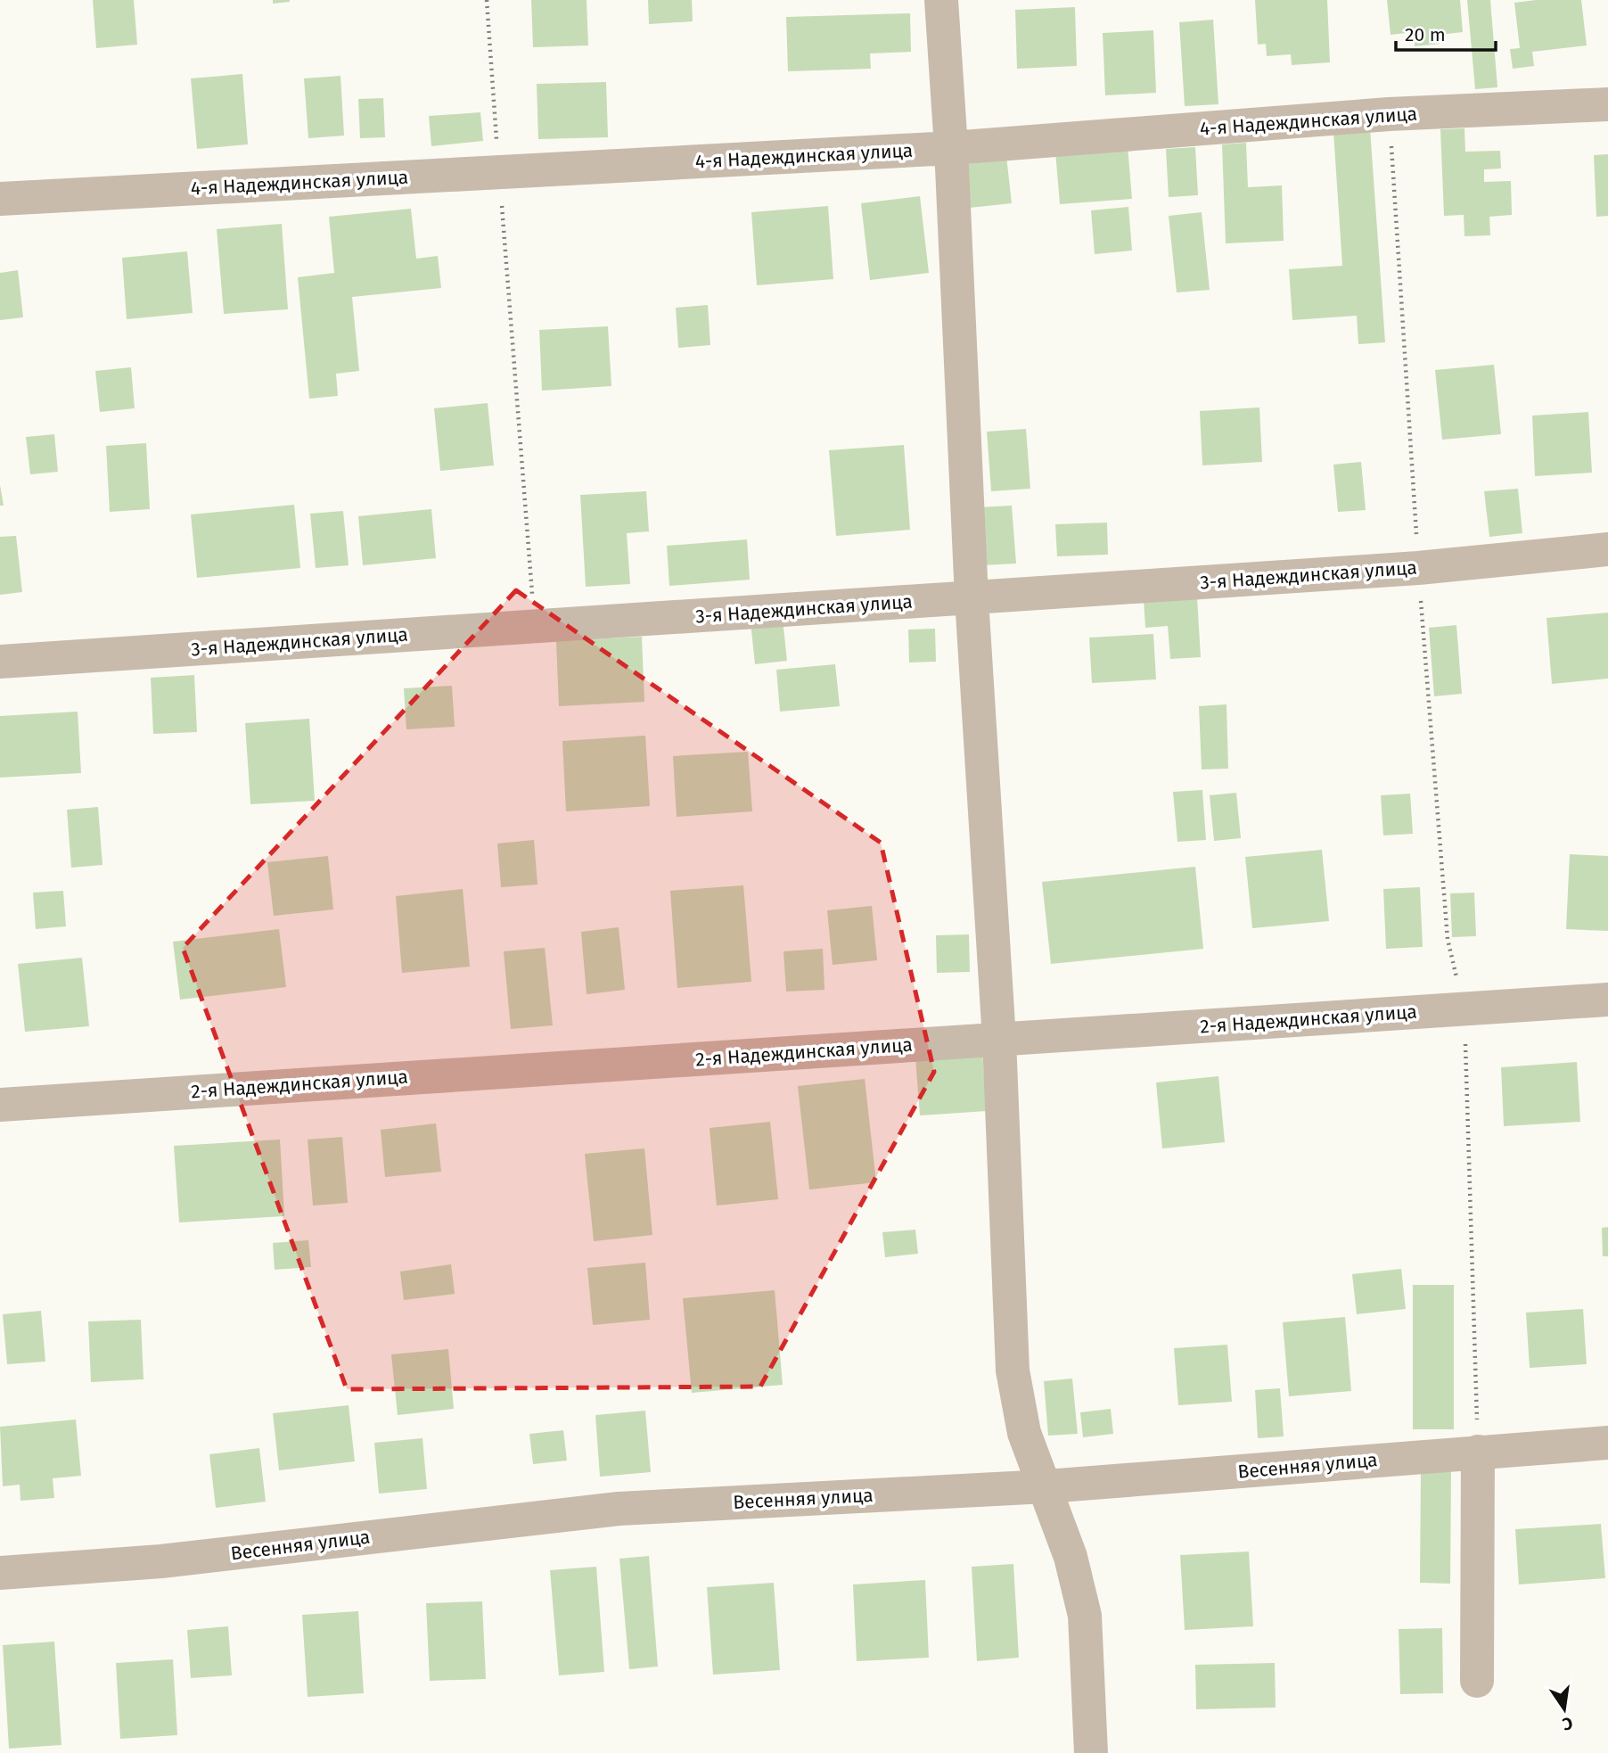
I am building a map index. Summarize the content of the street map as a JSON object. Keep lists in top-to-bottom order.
{
  "streets": {
    "street": [
      "4-я Надеждинская улица",
      "3-я Надеждинская улица",
      "2-я Надеждинская улица",
      "Весенняя улица"
    ]
  },
  "scale_bar": "20 m",
  "north": "bottom"
}
